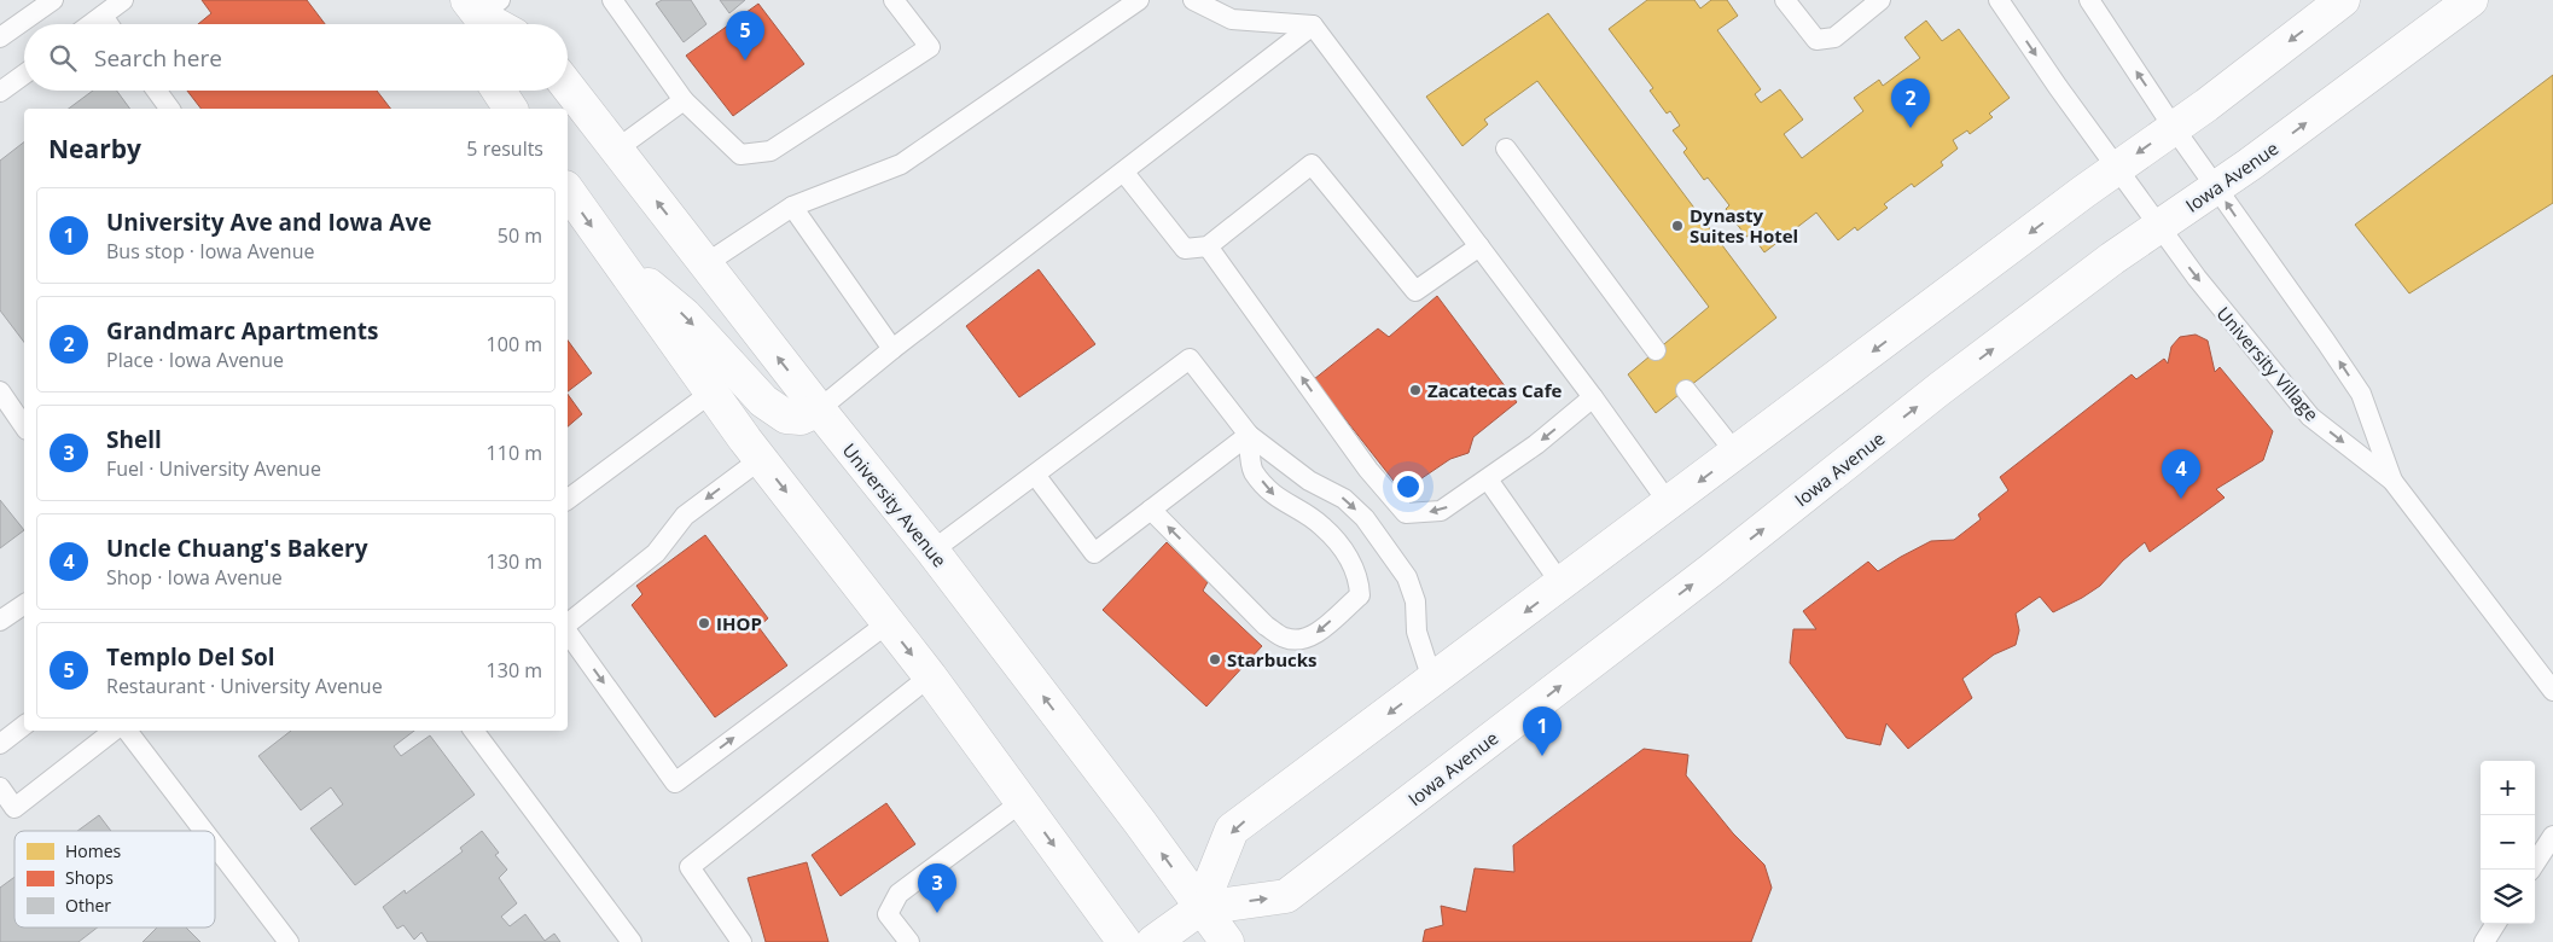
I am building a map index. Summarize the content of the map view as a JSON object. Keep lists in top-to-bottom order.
{
  "streets": {
    "main road": ["Iowa Avenue", "University Avenue"],
    "lane": ["University Village"]
  },
  "crossings": [
    ["Iowa Avenue", "University Village"],
    ["Iowa Avenue", "University Avenue"]
  ],
  "places": [
    "Dynasty Suites Hotel",
    "Zacatecas Cafe",
    "IHOP",
    "Starbucks"
  ],
  "legend": ["Homes", "Shops", "Other"],
  "page": {
    "pins": [
      "5",
      "2",
      "4",
      "1",
      "3"
    ],
    "search": "Search here",
    "heading": ["Nearby", "5 results"],
    "list": [
      {
        "mark": "1",
        "name": "University Ave and Iowa Ave",
        "note": "Bus stop · Iowa Avenue",
        "value": "50 m"
      },
      {
        "mark": "2",
        "name": "Grandmarc Apartments",
        "note": "Place · Iowa Avenue",
        "value": "100 m"
      },
      {
        "mark": "3",
        "name": "Shell",
        "note": "Fuel · University Avenue",
        "value": "110 m"
      },
      {
        "mark": "4",
        "name": "Uncle Chuang's Bakery",
        "note": "Shop · Iowa Avenue",
        "value": "130 m"
      },
      {
        "mark": "5",
        "name": "Templo Del Sol",
        "note": "Restaurant · University Avenue",
        "value": "130 m"
      }
    ],
    "map_buttons": ["+", "−"]
  }
}
